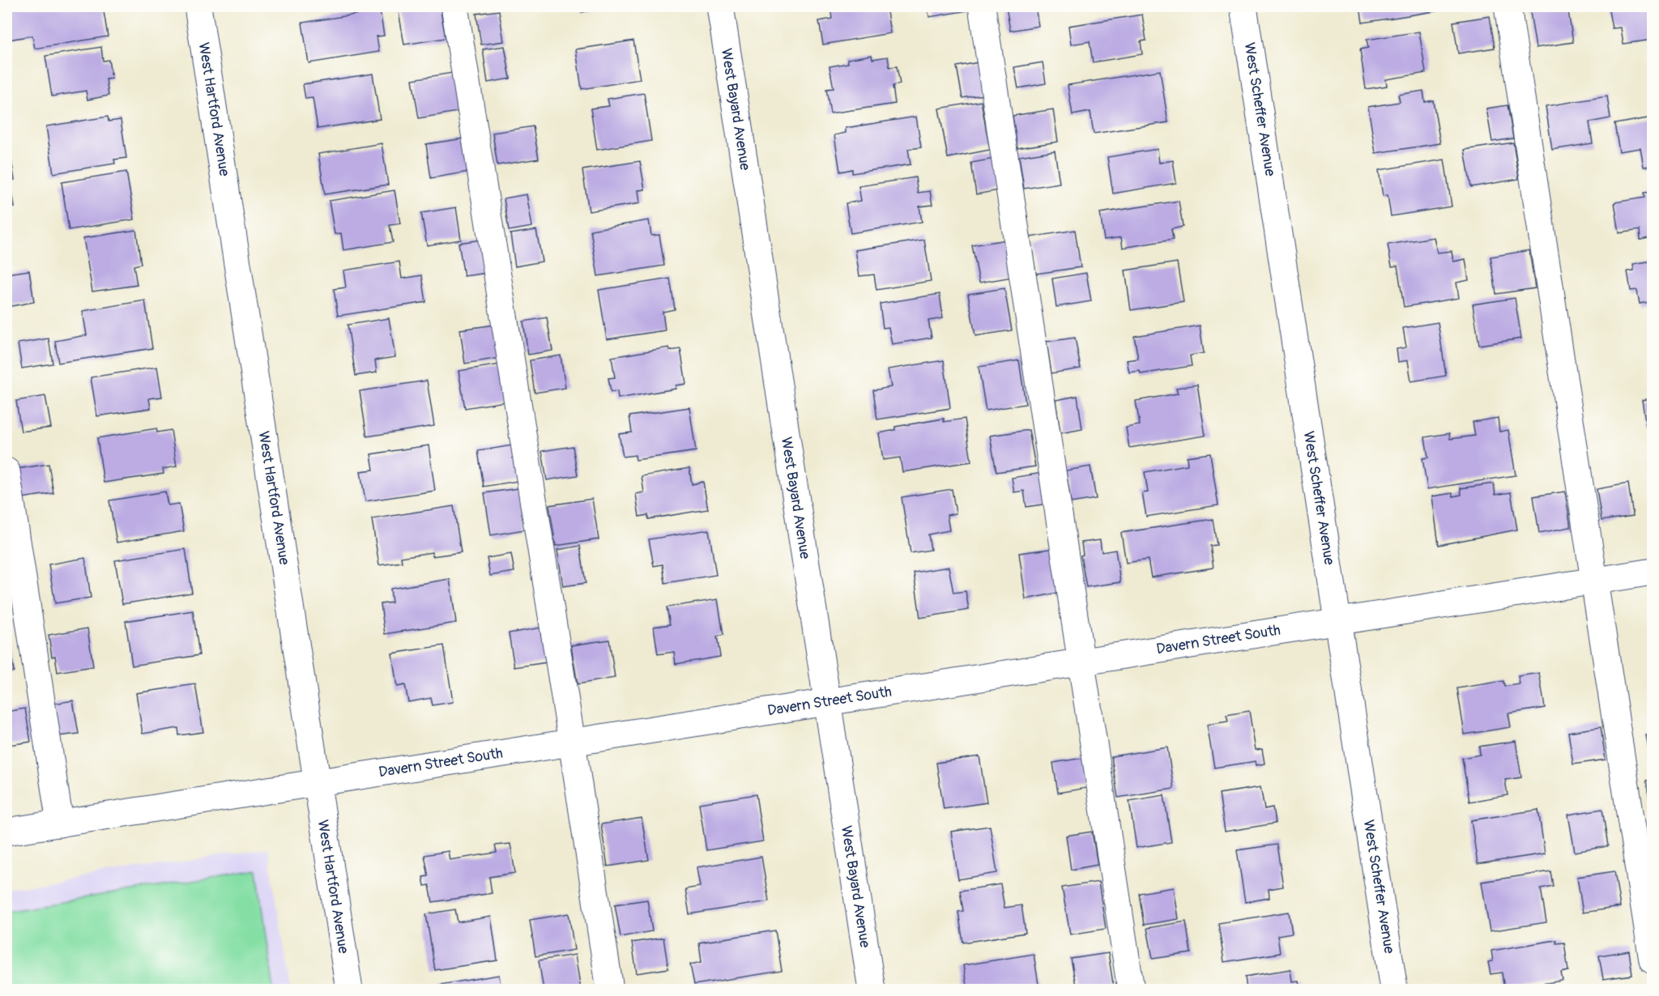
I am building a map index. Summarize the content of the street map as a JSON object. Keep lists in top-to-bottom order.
{
  "streets": {
    "street": [
      "West Hartford Avenue",
      "West Bayard Avenue",
      "West Scheffer Avenue",
      "Davern Street South"
    ]
  },
  "crossings": [
    ["West Hartford Avenue", "Davern Street South"],
    ["West Bayard Avenue", "Davern Street South"],
    ["West Scheffer Avenue", "Davern Street South"]
  ]
}
